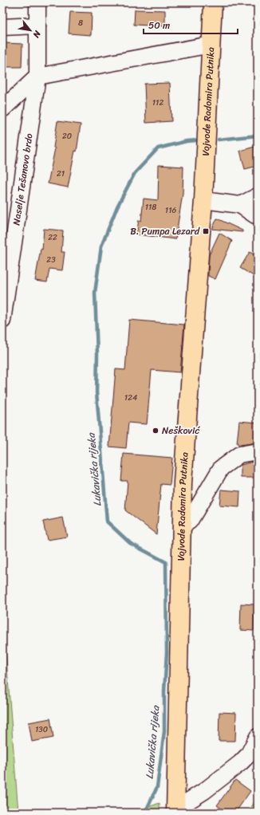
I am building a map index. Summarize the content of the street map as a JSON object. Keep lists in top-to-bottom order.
{
  "streets": {
    "main road": ["Vojvode Radomira Putnika"],
    "street": ["Naselje Tešanovo brdo"]
  },
  "water": ["Lukavička rijeka"],
  "places": {
    "transit": ["B. Pumpa Lezard"],
    "other": ["Nešković"]
  },
  "house_numbers": [
    "8",
    "112",
    "20",
    "21",
    "118",
    "116",
    "22",
    "23",
    "124",
    "130"
  ],
  "scale_bar": "50 m",
  "north": "bottom right"
}
